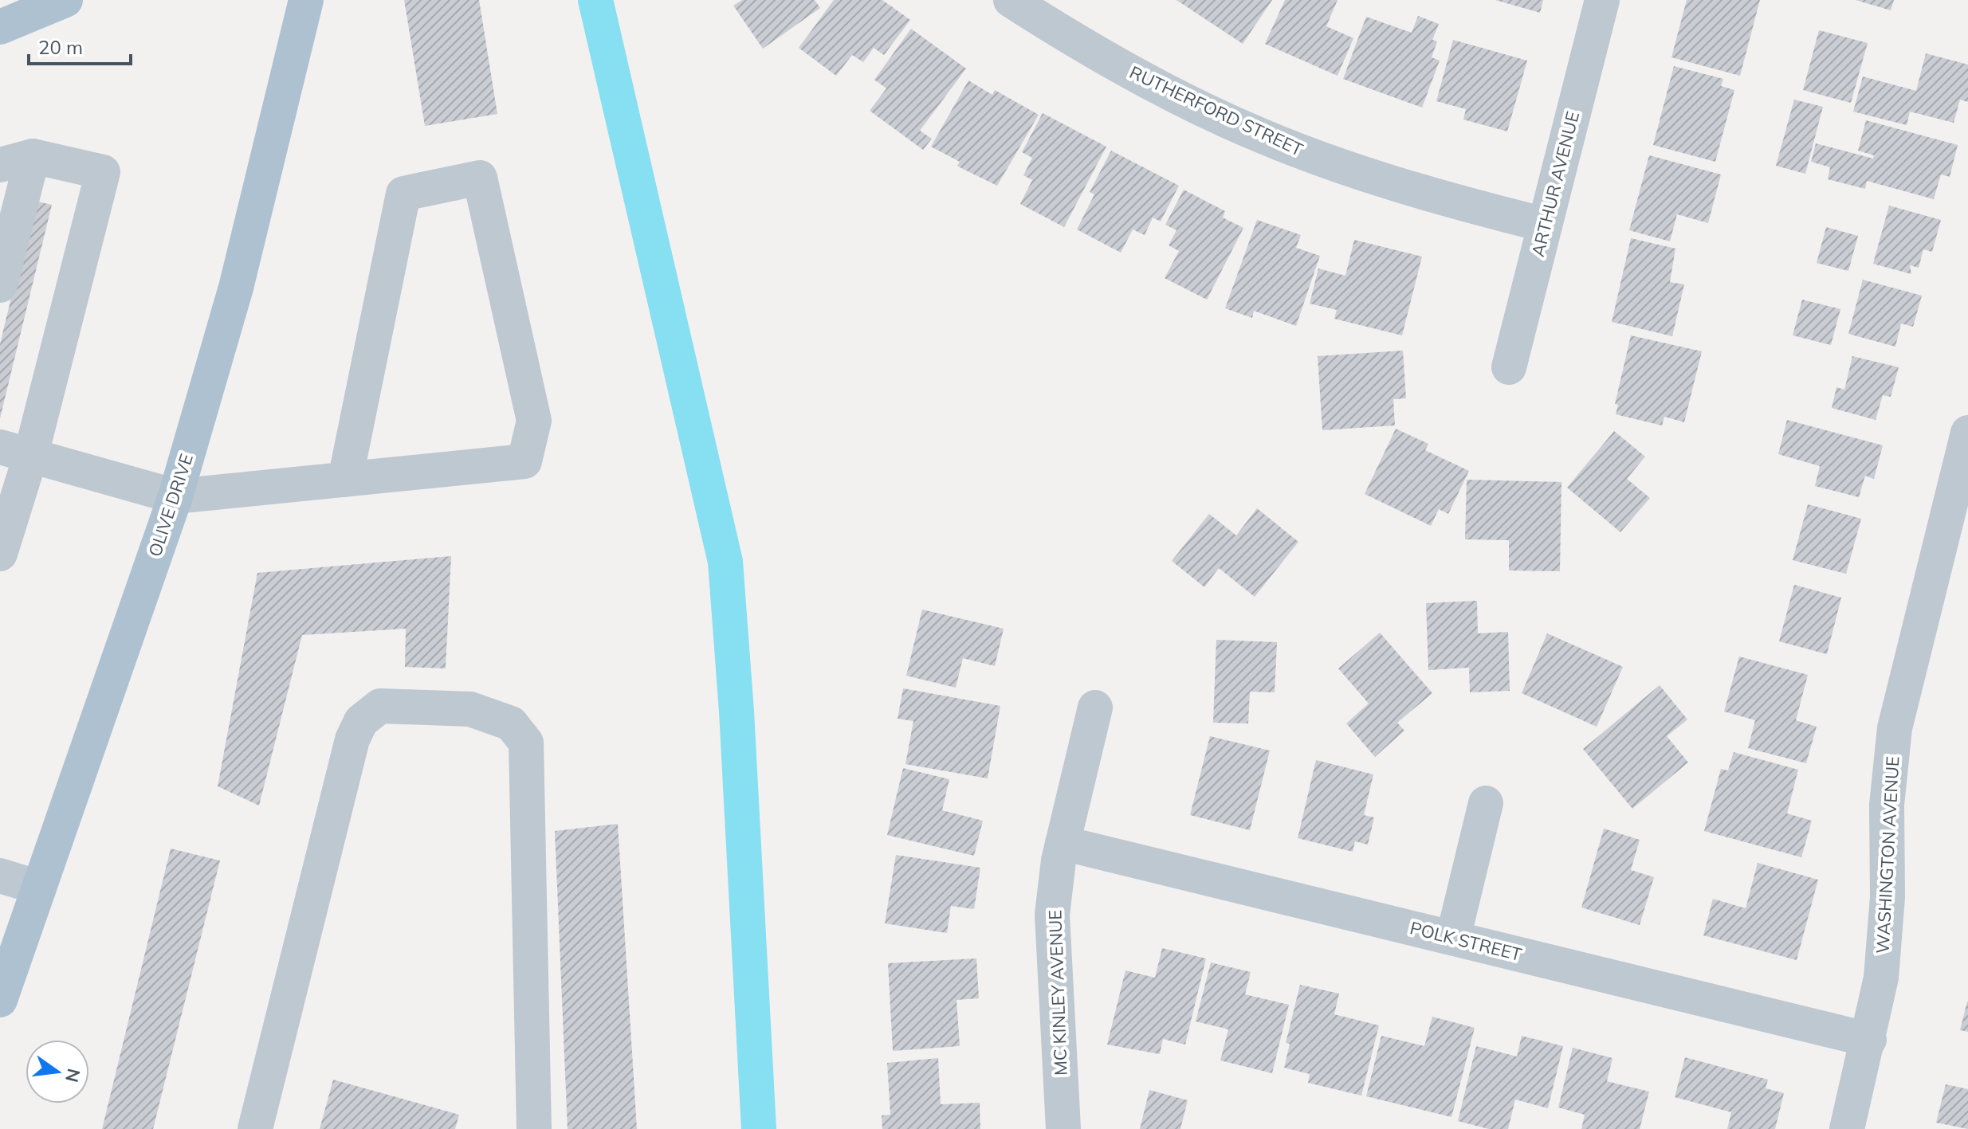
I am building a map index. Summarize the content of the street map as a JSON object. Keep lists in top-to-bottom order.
{
  "streets": {
    "main road": ["OLIVE DRIVE"],
    "street": [
      "RUTHERFORD STREET",
      "ARTHUR AVENUE",
      "WASHINGTON AVENUE",
      "POLK STREET",
      "MC KINLEY AVENUE"
    ]
  },
  "crossings": [
    ["RUTHERFORD STREET", "ARTHUR AVENUE"],
    ["WASHINGTON AVENUE", "POLK STREET"],
    ["POLK STREET", "MC KINLEY AVENUE"]
  ],
  "scale_bar": "20 m",
  "north": "right"
}
